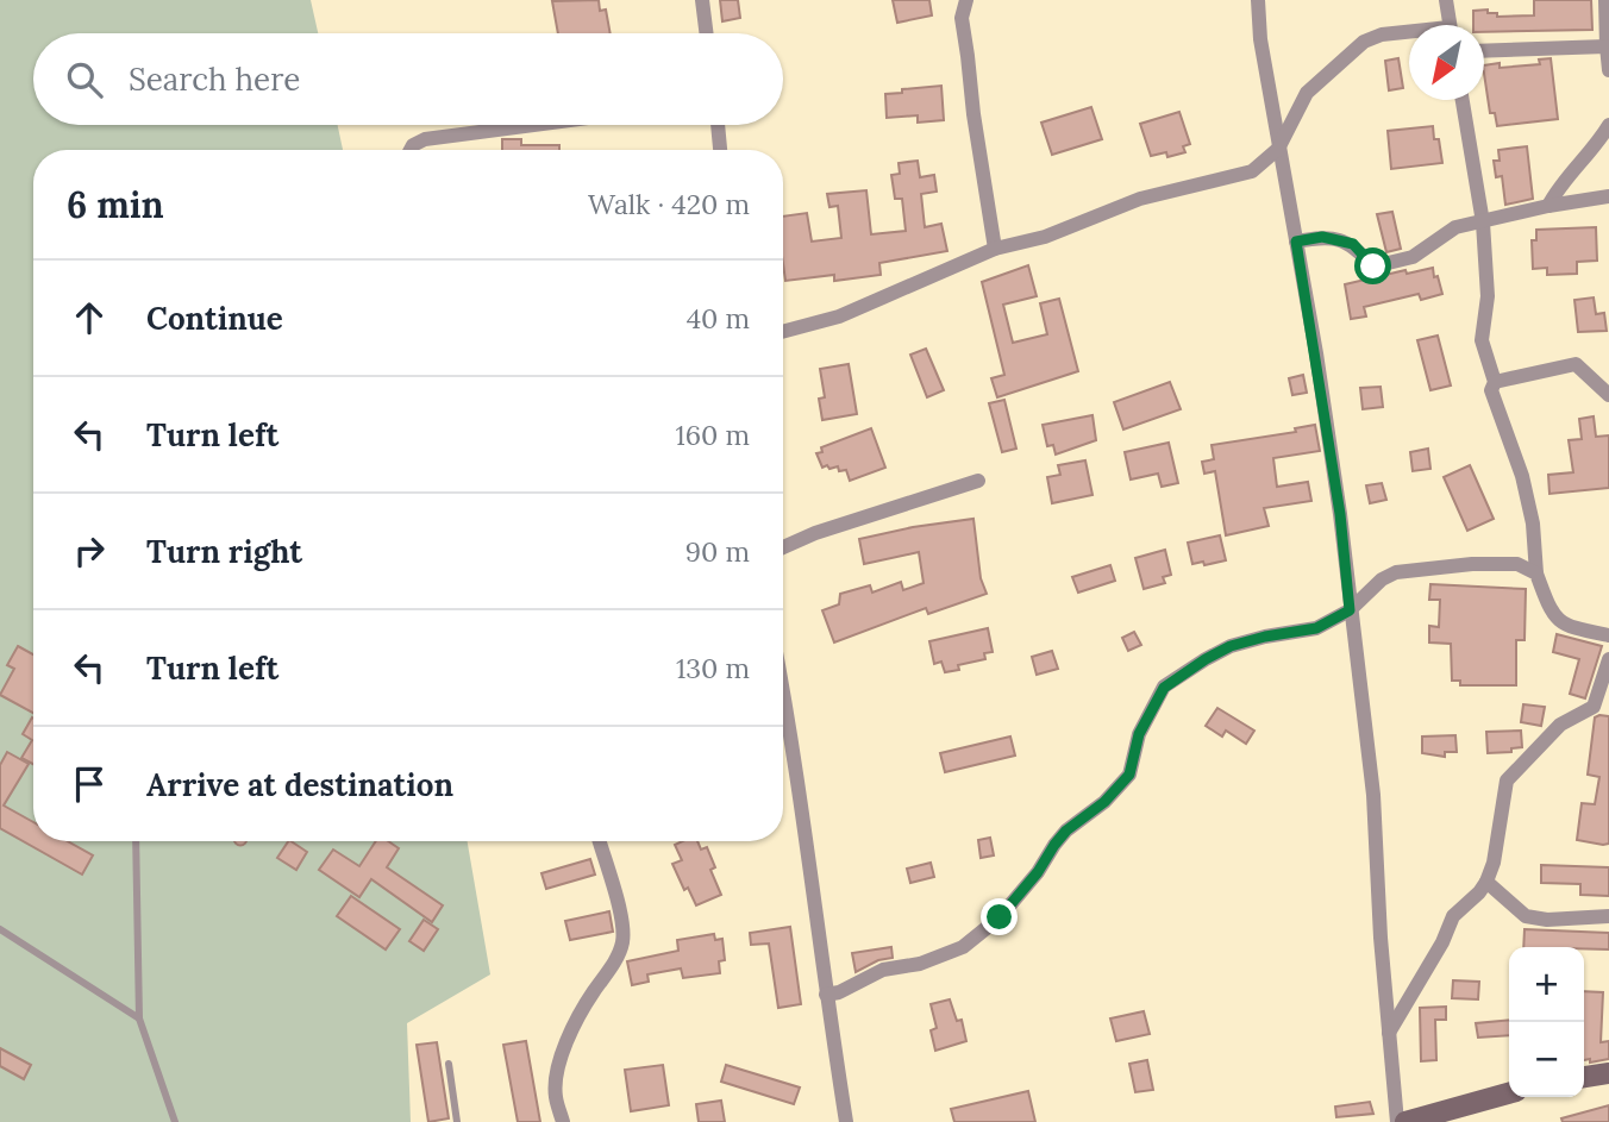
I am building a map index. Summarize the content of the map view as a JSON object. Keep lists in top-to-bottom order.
{
  "north": "bottom left",
  "page": {
    "search": "Search here",
    "heading": ["6 min", "Walk · 420 m"],
    "list": [
      ["Continue", "40 m"],
      ["Turn left", "160 m"],
      ["Turn right", "90 m"],
      ["Turn left", "130 m"],
      "Arrive at destination"
    ],
    "map_buttons": ["+", "−"]
  }
}
